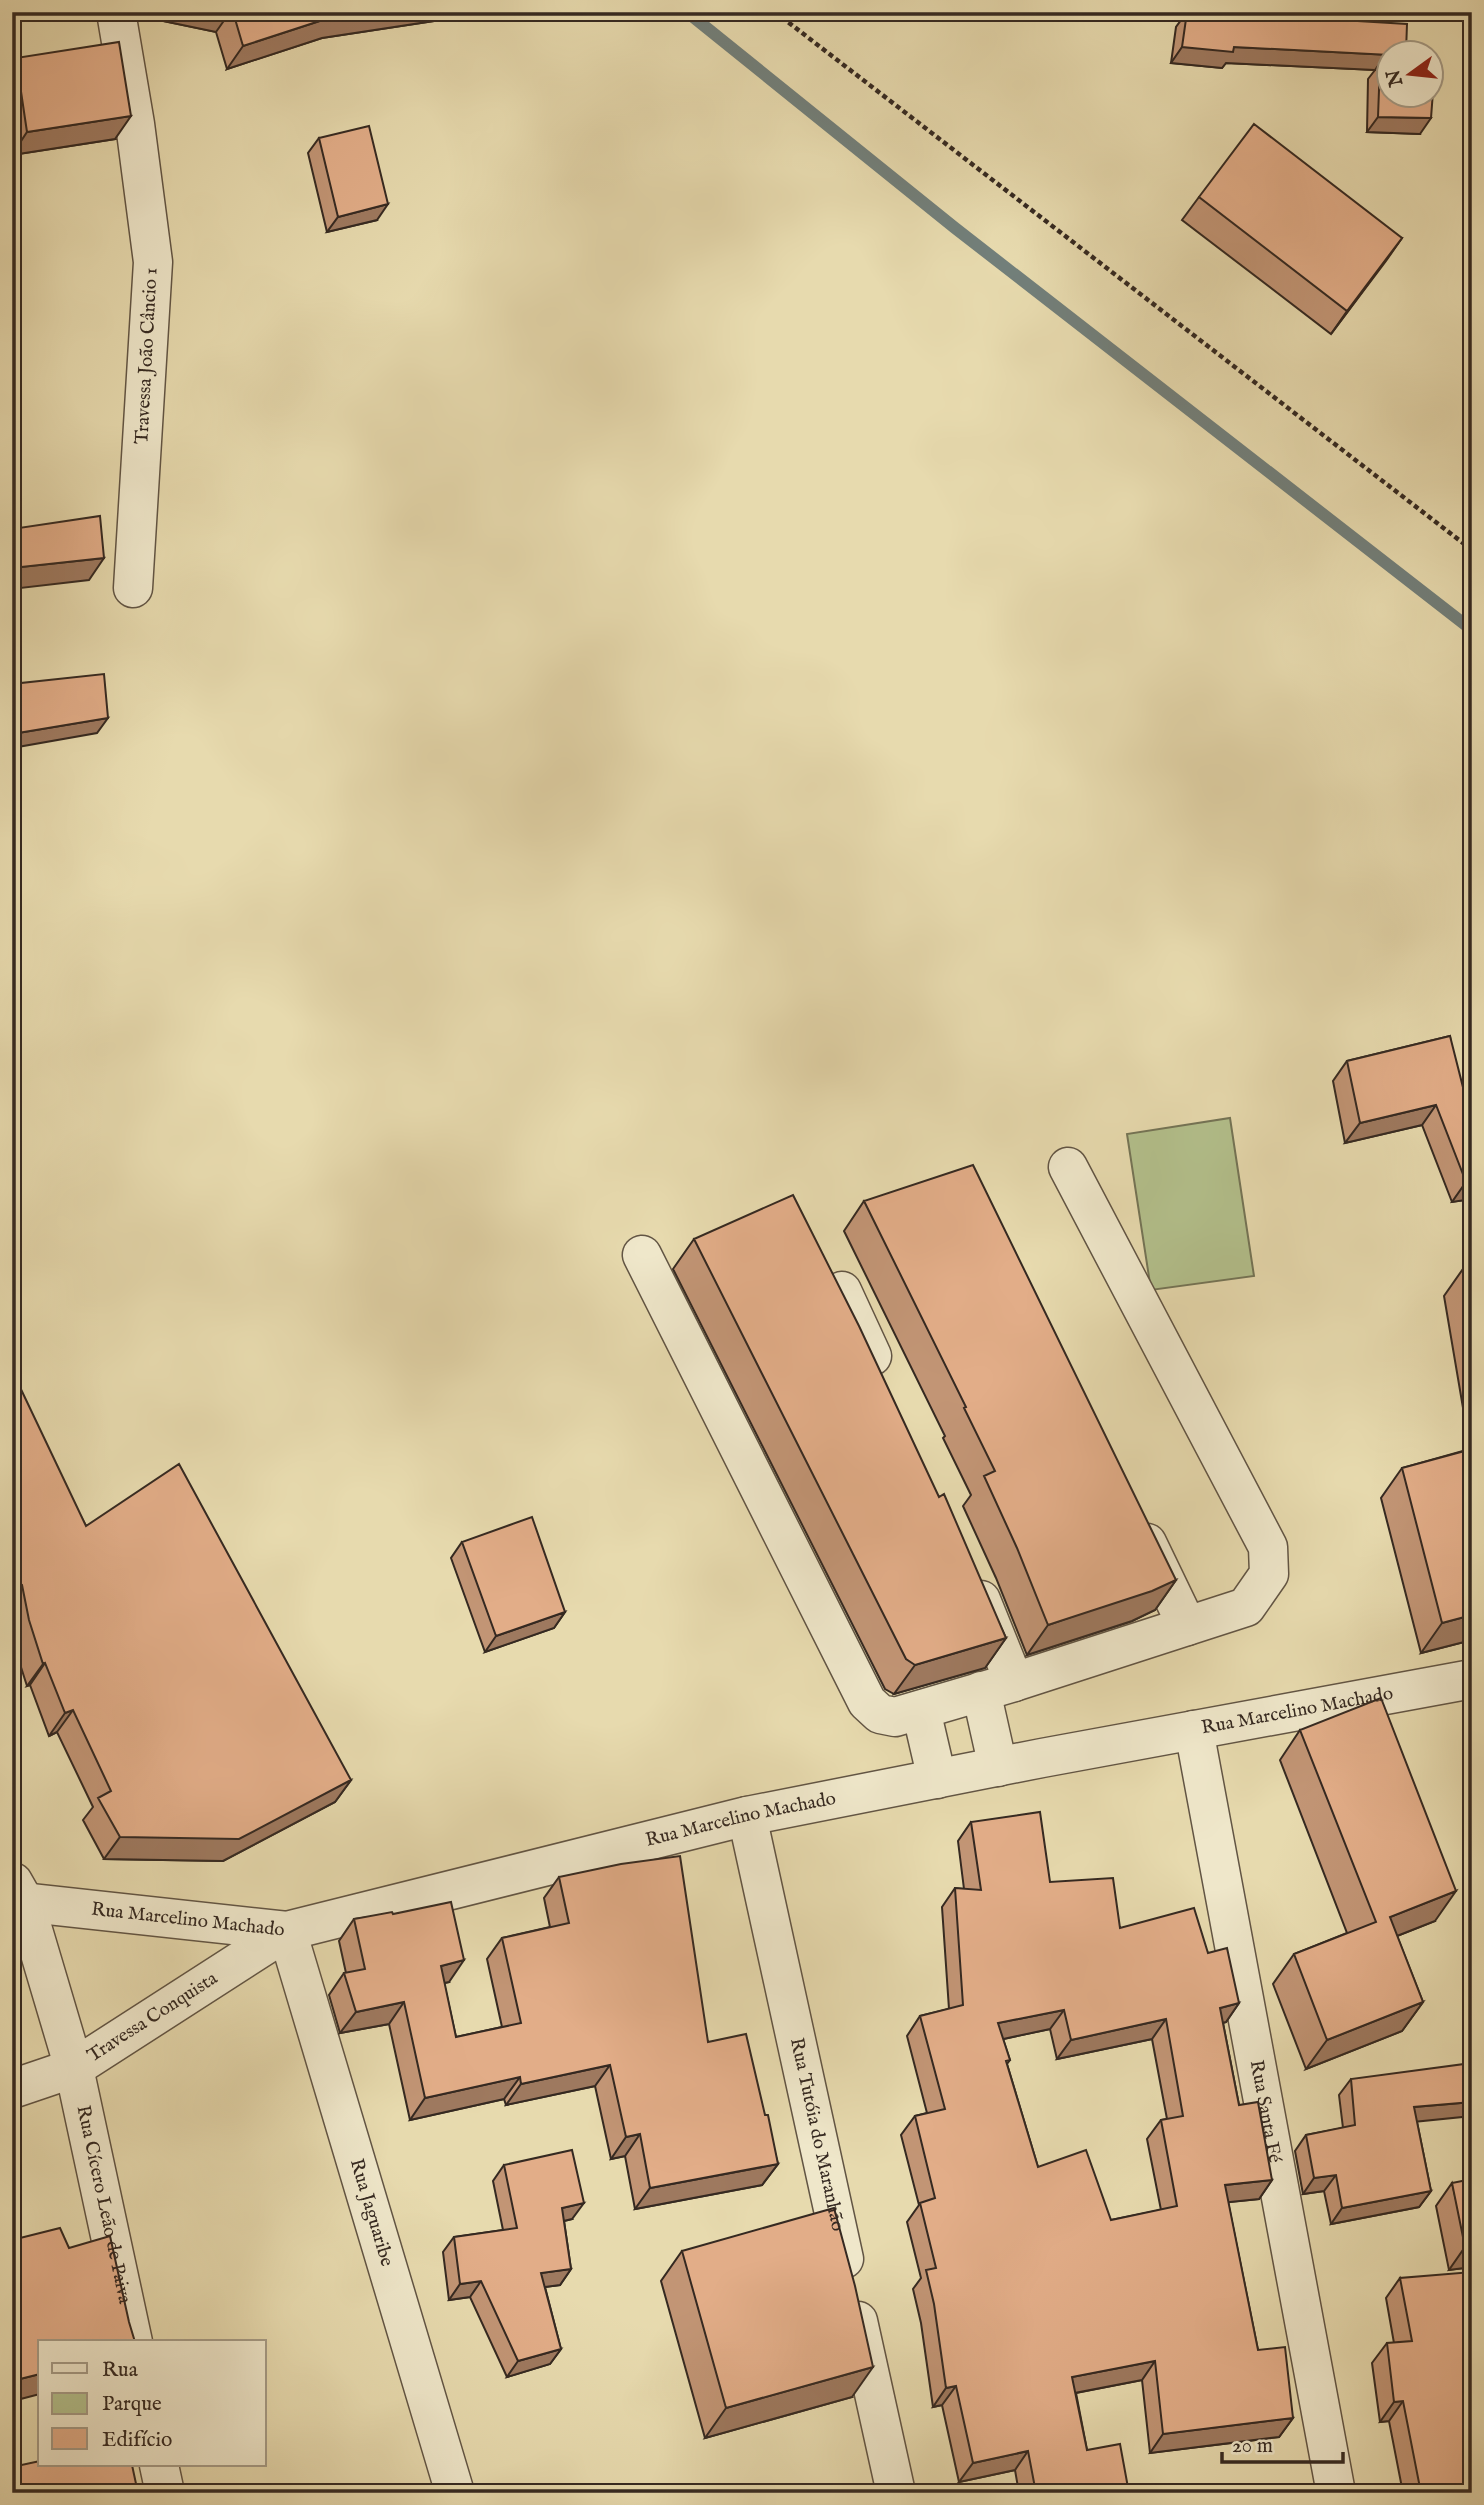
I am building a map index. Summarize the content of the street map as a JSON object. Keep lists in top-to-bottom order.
{
  "streets": {
    "street": [
      "Travessa João Câncio 1",
      "Rua Marcelino Machado",
      "Travessa Conquista",
      "Rua Santa Fé",
      "Rua Tutóia do Maranhão",
      "Rua Cícero Leão de Paiva",
      "Rua Jaguaribe"
    ]
  },
  "crossings": [
    ["Rua Marcelino Machado", "Travessa Conquista"],
    ["Rua Marcelino Machado", "Rua Santa Fé"],
    ["Rua Marcelino Machado", "Rua Tutóia do Maranhão"],
    ["Rua Marcelino Machado", "Rua Cícero Leão de Paiva"],
    ["Rua Marcelino Machado", "Rua Jaguaribe"],
    ["Travessa Conquista", "Rua Cícero Leão de Paiva"],
    ["Travessa Conquista", "Rua Jaguaribe"]
  ],
  "legend": ["Rua", "Parque", "Edifício"],
  "scale_bar": "20 m",
  "north": "left"
}
